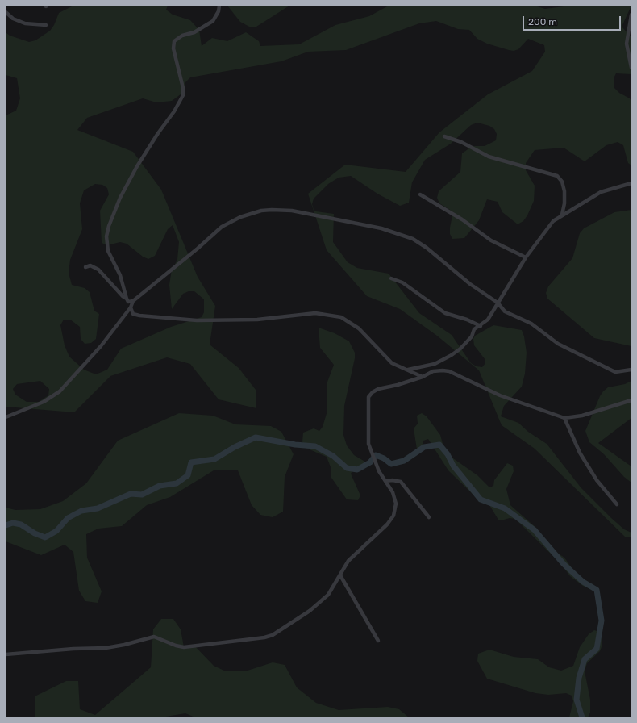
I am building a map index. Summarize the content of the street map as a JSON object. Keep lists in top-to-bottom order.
{
  "scale_bar": "200 m"
}
